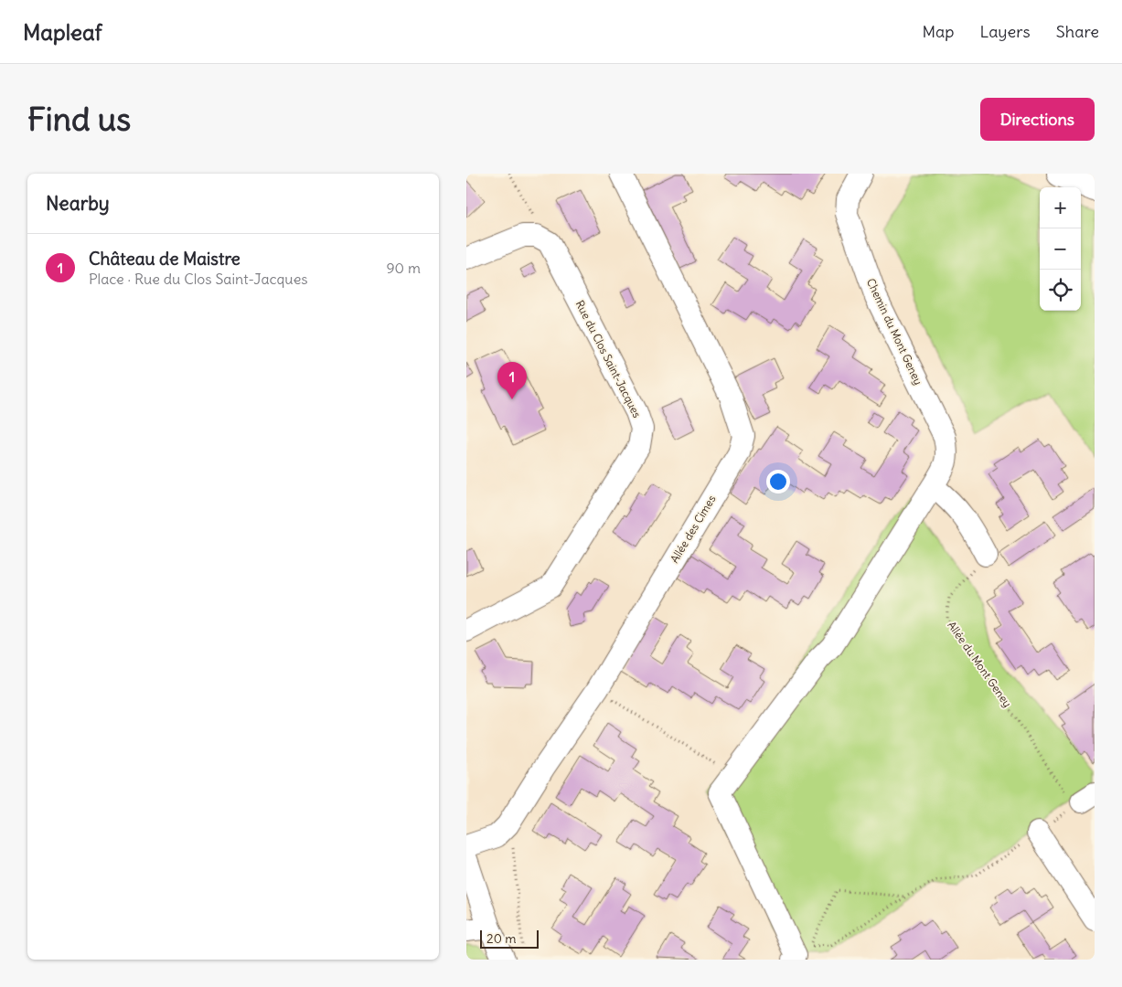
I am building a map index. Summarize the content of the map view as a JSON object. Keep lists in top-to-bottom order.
{
  "streets": {
    "street": ["Chemin du Mont Geney", "Rue du Clos Saint-Jacques", "Allée des Cimes"],
    "path": ["Allée du Mont Geney"]
  },
  "scale_bar": "20 m",
  "page": {
    "header": "Mapleaf",
    "nav": ["Map", "Layers", "Share"],
    "buttons": "Directions",
    "title": "Find us",
    "heading": "Nearby",
    "map_buttons": ["+", "−"],
    "list": [
      {
        "mark": "1",
        "name": "Château de Maistre",
        "note": "Place · Rue du Clos Saint-Jacques",
        "value": "90 m"
      }
    ],
    "pins": "1",
    "scale": "20 m"
  }
}
